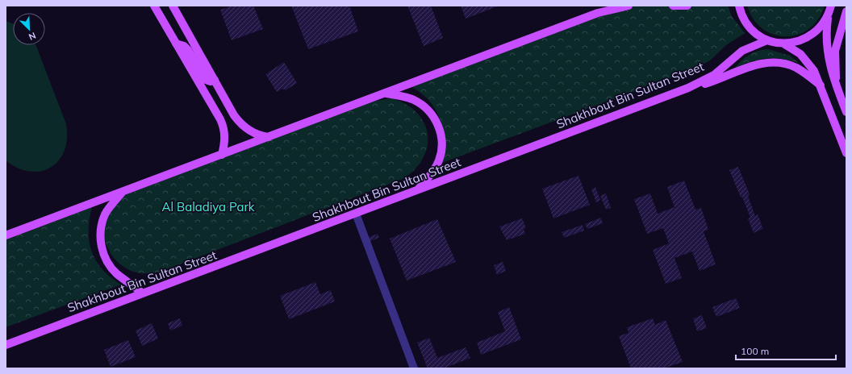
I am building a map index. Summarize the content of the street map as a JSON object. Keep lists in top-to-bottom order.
{
  "streets": {
    "main road": ["Shakhbout Bin Sultan Street"]
  },
  "parks": ["Al Baladiya Park"],
  "scale_bar": "100 m",
  "north": "bottom right"
}
